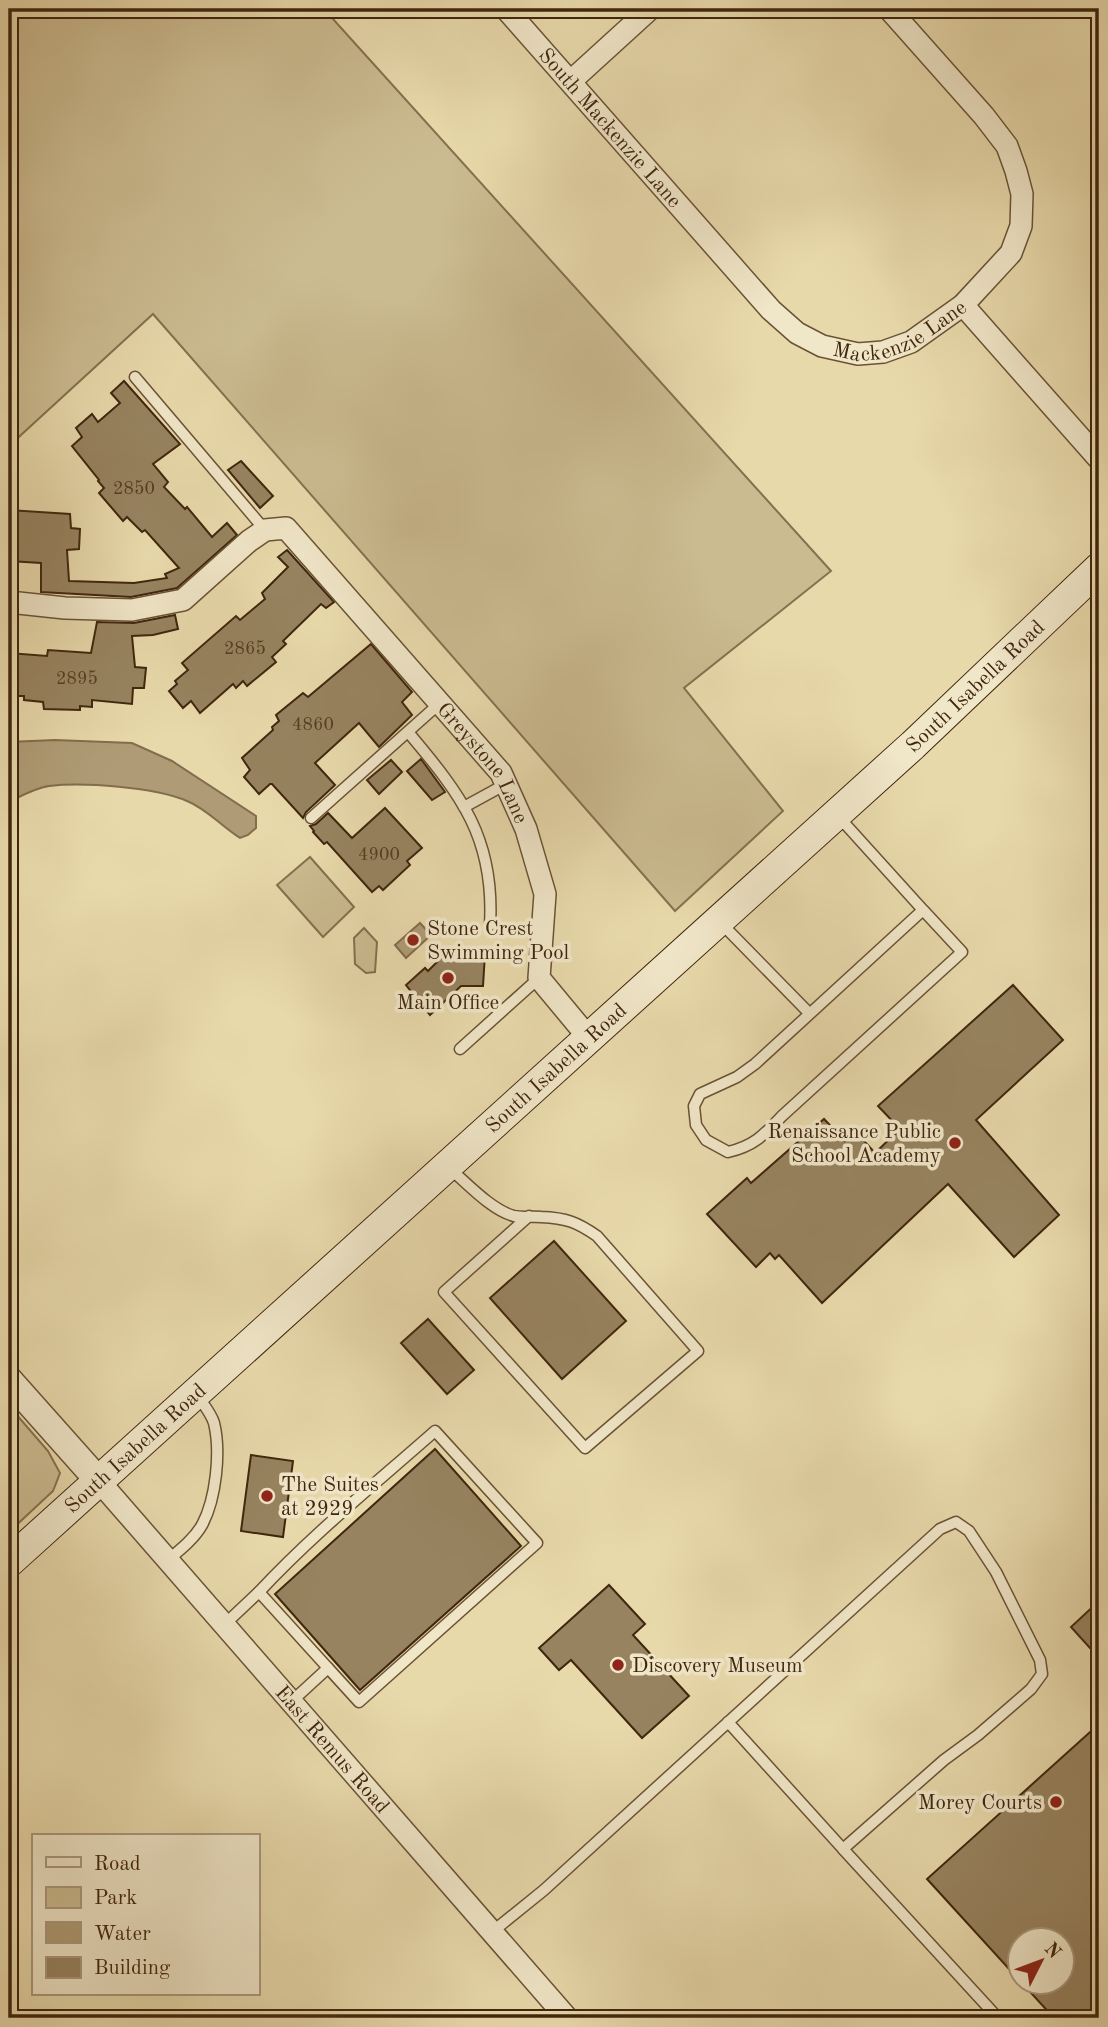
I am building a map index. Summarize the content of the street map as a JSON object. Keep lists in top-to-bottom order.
{
  "streets": {
    "main road": ["South Isabella Road"],
    "street": [
      "South Mackenzie Lane",
      "Mackenzie Lane",
      "Greystone Lane",
      "East Remus Road"
    ]
  },
  "crossings": [
    ["South Mackenzie Lane", "Mackenzie Lane"],
    ["South Isabella Road", "East Remus Road"]
  ],
  "places": [
    "Stone Crest Swimming Pool",
    "Main Office",
    "Renaissance Public School Academy",
    "The Suites at 2929",
    "Discovery Museum",
    "Morey Courts"
  ],
  "house_numbers": [
    "2850",
    "2865",
    "2895",
    "4860",
    "4900"
  ],
  "legend": [
    "Road",
    "Park",
    "Water",
    "Building"
  ],
  "north": "top right"
}
